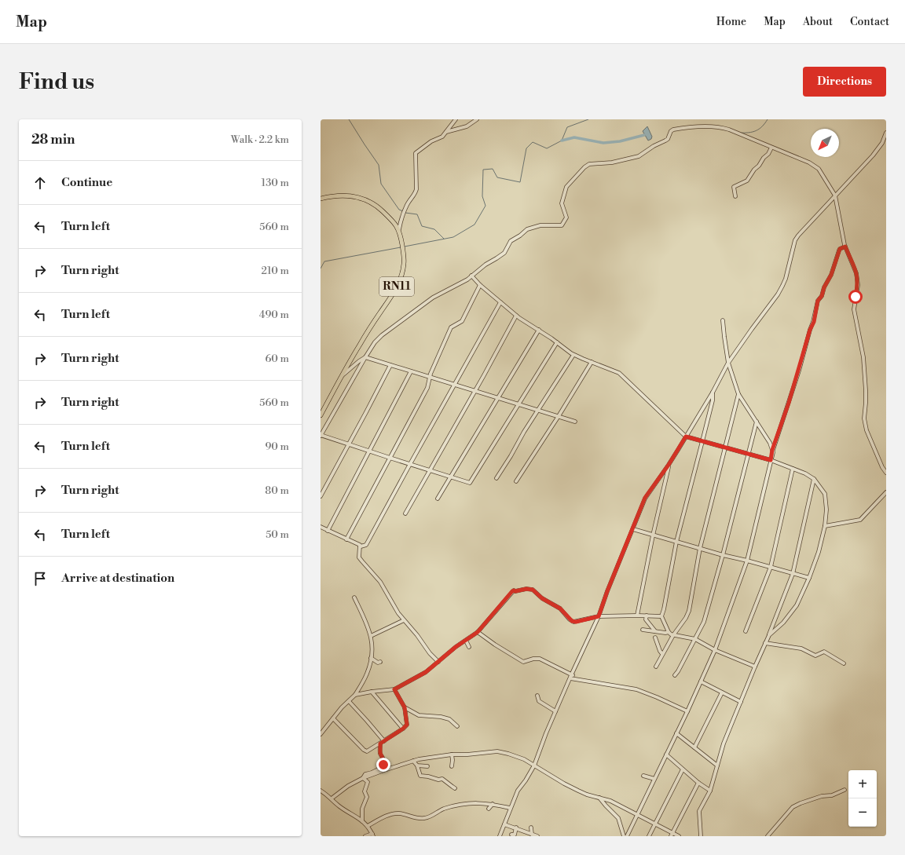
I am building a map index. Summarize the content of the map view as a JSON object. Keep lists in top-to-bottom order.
{
  "streets": {
    "main road": ["RN11"]
  },
  "north": "bottom left",
  "page": {
    "header": "Map",
    "nav": [
      "Home",
      "Map",
      "About",
      "Contact"
    ],
    "buttons": "Directions",
    "title": "Find us",
    "heading": ["28 min", "Walk · 2.2 km"],
    "list": [
      ["Continue", "130 m"],
      ["Turn left", "560 m"],
      ["Turn right", "210 m"],
      ["Turn left", "490 m"],
      ["Turn right", "60 m"],
      ["Turn right", "560 m"],
      ["Turn left", "90 m"],
      ["Turn right", "80 m"],
      ["Turn left", "50 m"],
      "Arrive at destination"
    ],
    "map_buttons": ["+", "−"]
  }
}
